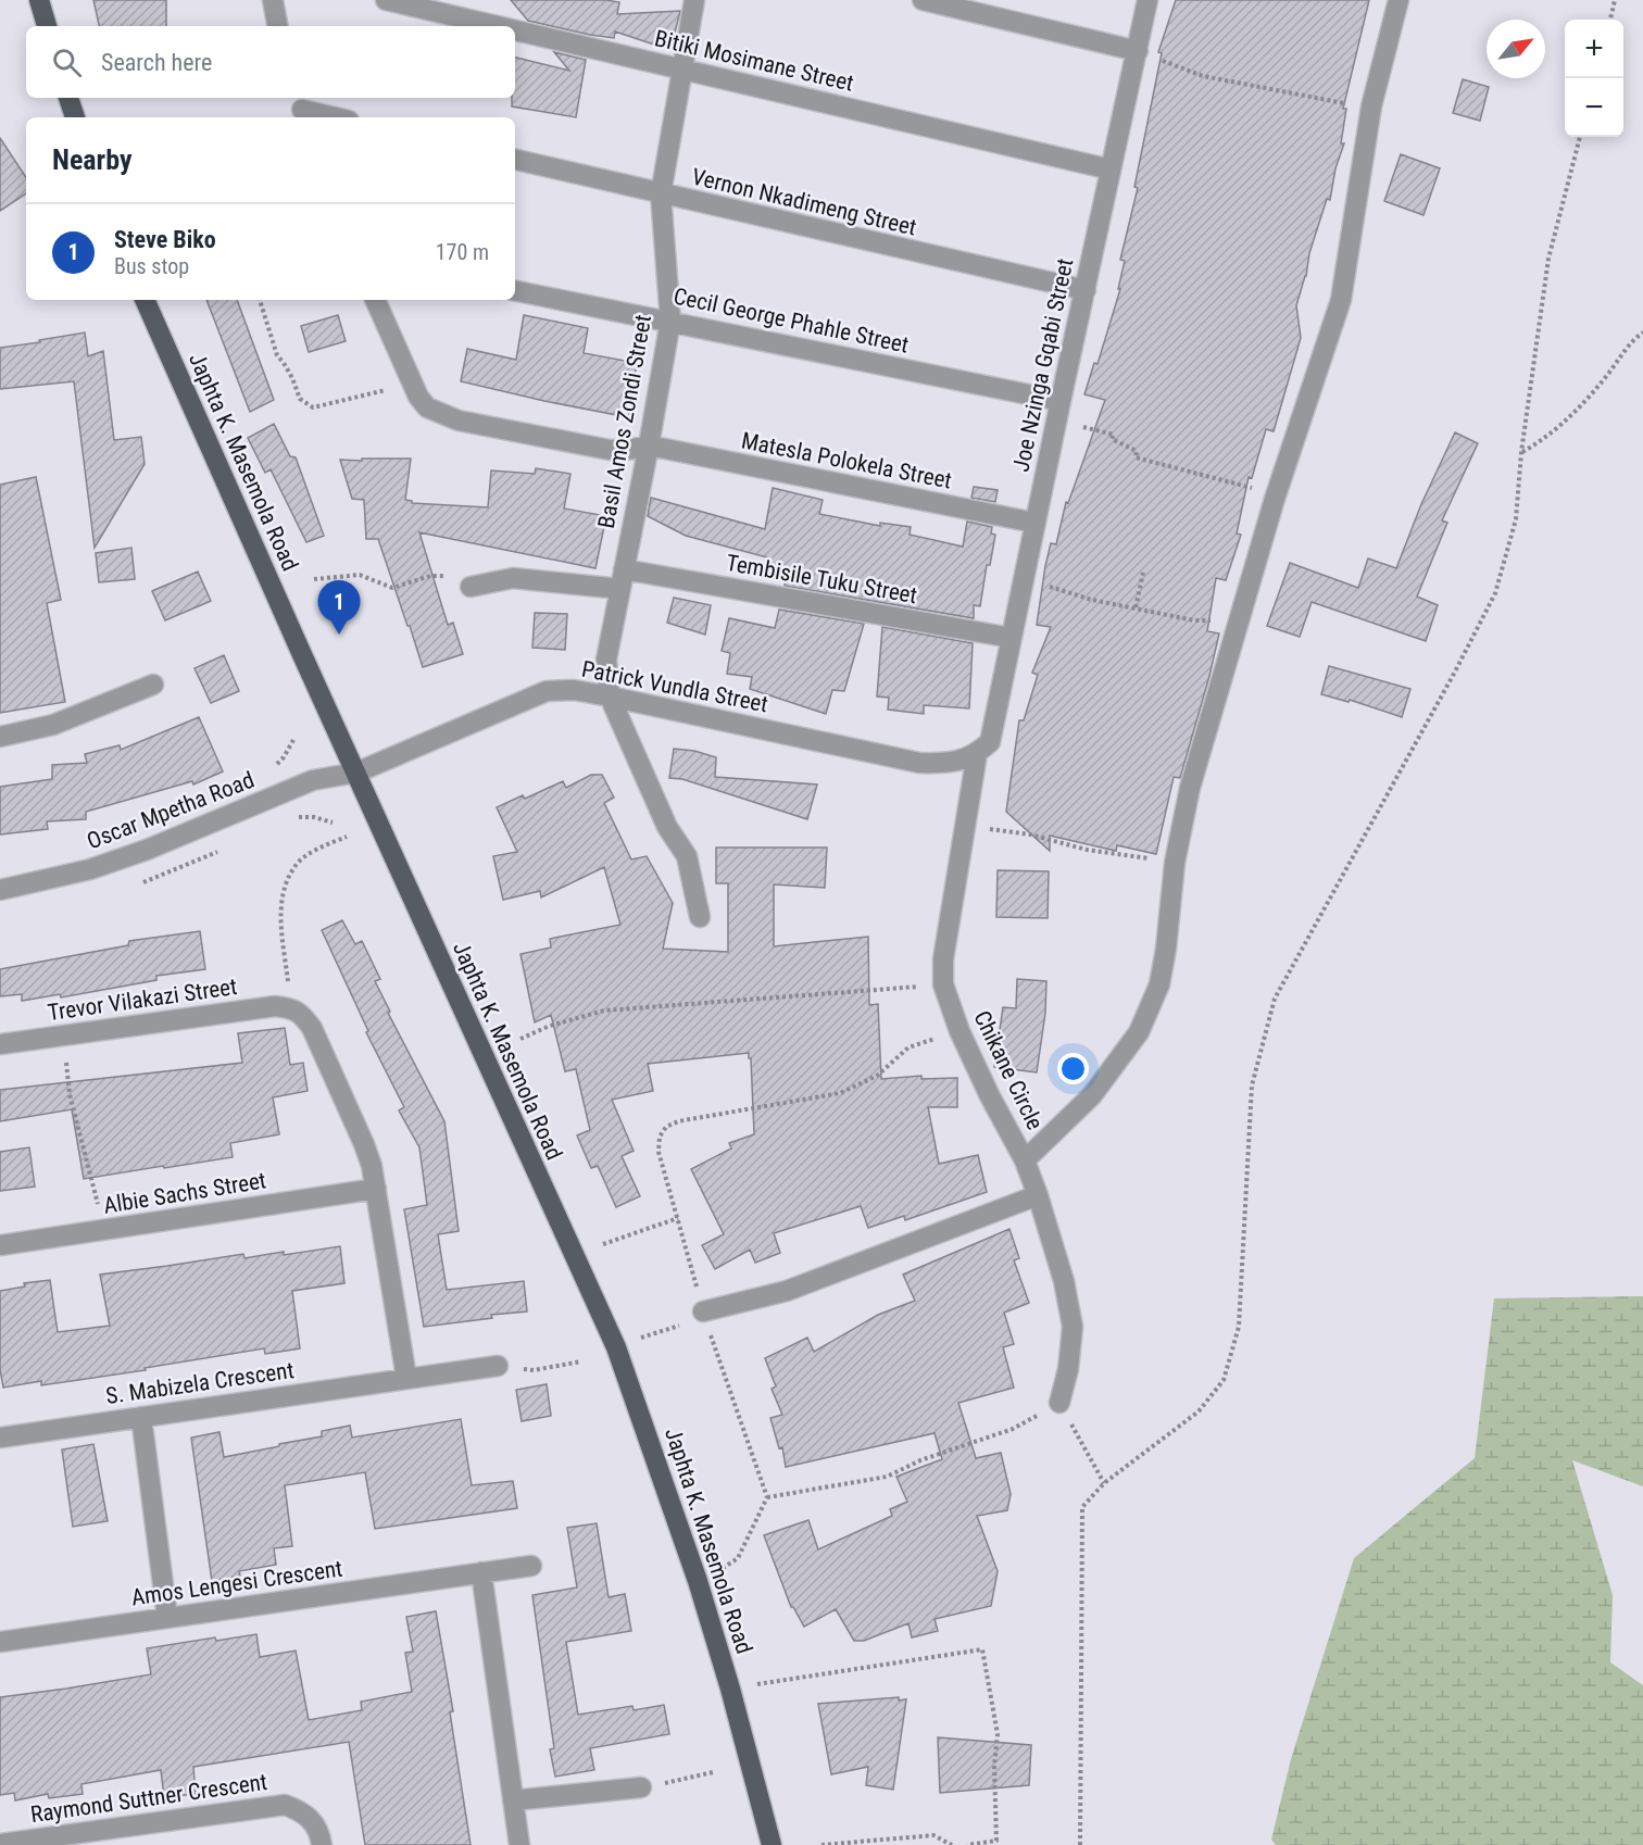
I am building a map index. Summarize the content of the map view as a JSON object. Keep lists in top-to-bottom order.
{
  "streets": {
    "main road": ["Japhta K. Masemola Road"],
    "street": [
      "Bitiki Mosimane Street",
      "Vernon Nkadimeng Street",
      "Cecil George Phahle Street",
      "Joe Nzinga Gqabi Street",
      "Basil Amos Zondi Street",
      "Matesla Polokela Street",
      "Tembisile Tuku Street",
      "Patrick Vundla Street",
      "Oscar Mpetha Road",
      "Trevor Vilakazi Street",
      "Chikane Circle",
      "Albie Sachs Street",
      "S. Mabizela Crescent",
      "Amos Lengesi Crescent",
      "Raymond Suttner Crescent"
    ]
  },
  "crossings": [
    ["Bitiki Mosimane Street", "Joe Nzinga Gqabi Street"],
    ["Bitiki Mosimane Street", "Basil Amos Zondi Street"],
    ["Vernon Nkadimeng Street", "Joe Nzinga Gqabi Street"],
    ["Vernon Nkadimeng Street", "Basil Amos Zondi Street"],
    ["Cecil George Phahle Street", "Joe Nzinga Gqabi Street"],
    ["Cecil George Phahle Street", "Basil Amos Zondi Street"],
    ["Joe Nzinga Gqabi Street", "Matesla Polokela Street"],
    ["Joe Nzinga Gqabi Street", "Tembisile Tuku Street"],
    ["Joe Nzinga Gqabi Street", "Patrick Vundla Street"],
    ["Joe Nzinga Gqabi Street", "Chikane Circle"],
    ["Basil Amos Zondi Street", "Matesla Polokela Street"],
    ["Basil Amos Zondi Street", "Tembisile Tuku Street"],
    ["Basil Amos Zondi Street", "Patrick Vundla Street"],
    ["Japhta K. Masemola Road", "Patrick Vundla Street"],
    ["Japhta K. Masemola Road", "Oscar Mpetha Road"],
    ["Patrick Vundla Street", "Oscar Mpetha Road"],
    ["Patrick Vundla Street", "Chikane Circle"]
  ],
  "north": "top right",
  "page": {
    "map_buttons": ["+", "−"],
    "search": "Search here",
    "heading": "Nearby",
    "list": [
      {
        "mark": "1",
        "name": "Steve Biko",
        "note": "Bus stop",
        "value": "170 m"
      }
    ],
    "pins": "1"
  }
}
